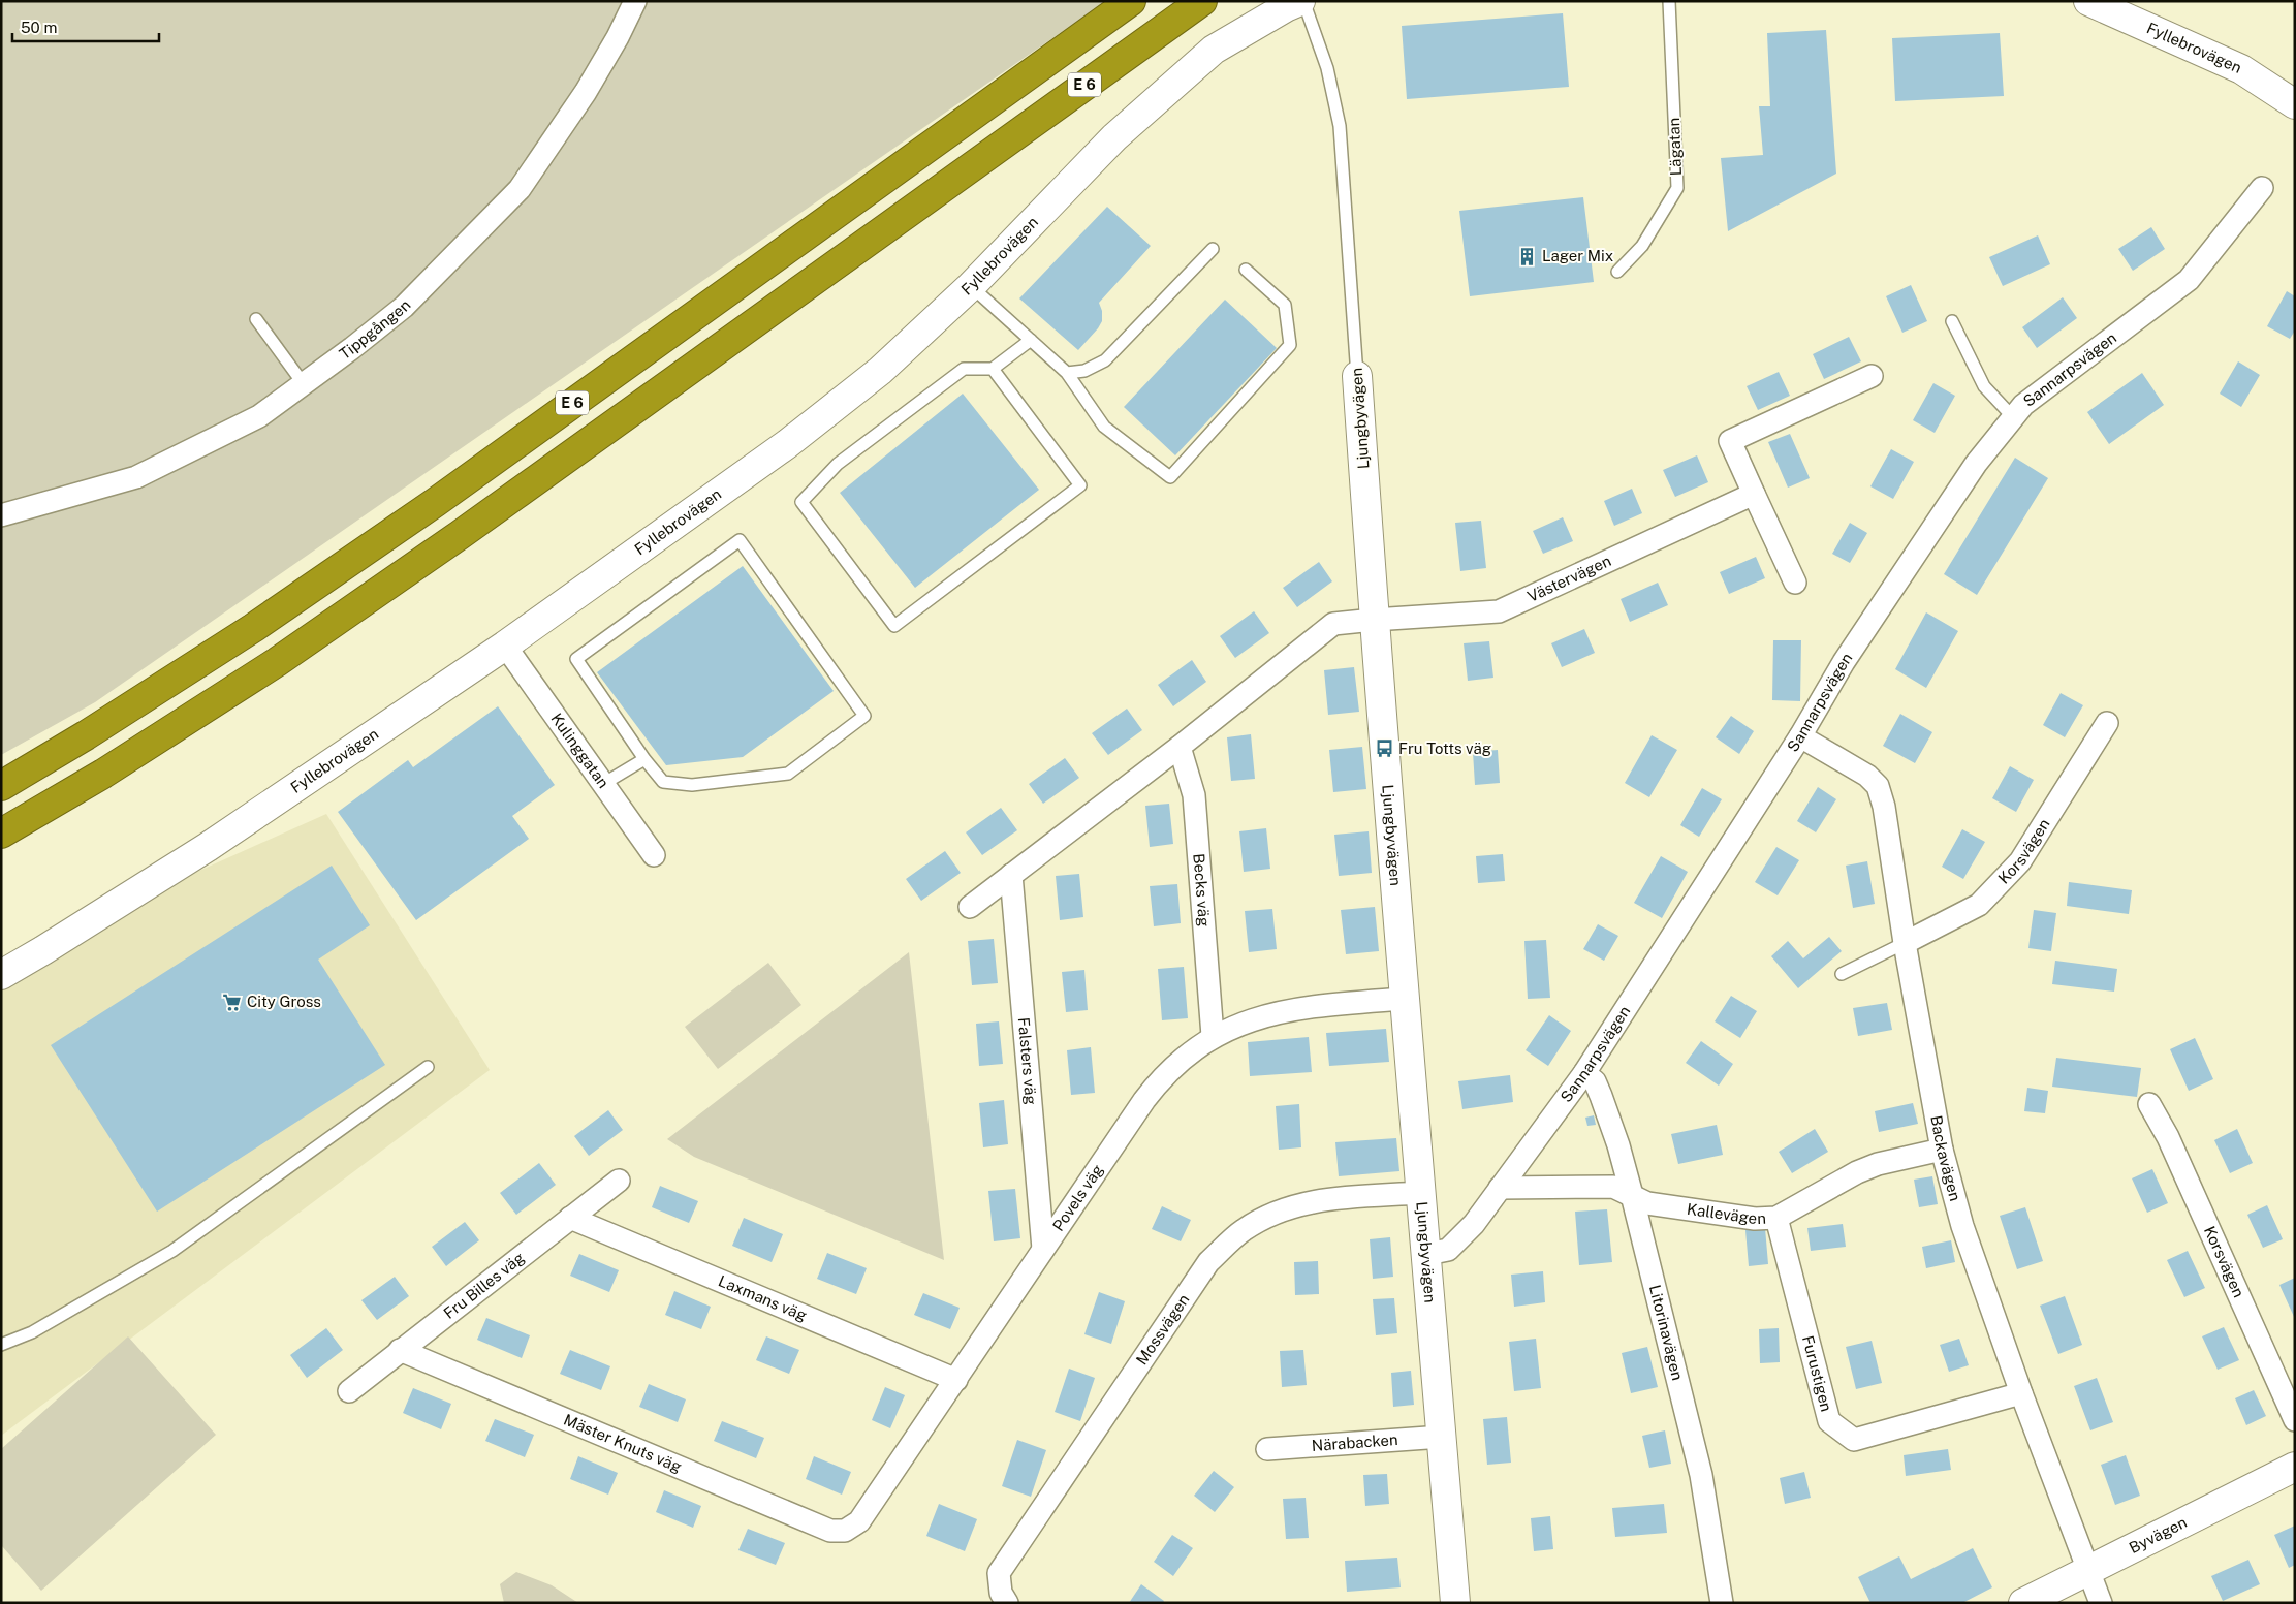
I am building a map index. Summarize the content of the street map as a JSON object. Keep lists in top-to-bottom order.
{
  "streets": {
    "highway": ["E 6"],
    "street": [
      "Fyllebrovägen",
      "Tippgången",
      "Sannarpsvägen",
      "Ljungbyvägen",
      "Västervägen",
      "Kulinggatan",
      "Korsvägen",
      "Becks väg",
      "Falsters väg",
      "Backavägen",
      "Povels väg",
      "Kallevägen",
      "Fru Billes väg",
      "Laxmans väg",
      "Mossvägen",
      "Litorinavägen",
      "Furustigen",
      "Mäster Knuts väg",
      "Närabacken",
      "Byvägen"
    ],
    "lane": ["Lägatan"]
  },
  "crossings": [
    ["Fyllebrovägen", "Ljungbyvägen"],
    ["Fyllebrovägen", "Kulinggatan"],
    ["Sannarpsvägen", "Ljungbyvägen"],
    ["Sannarpsvägen", "Backavägen"],
    ["Sannarpsvägen", "Kallevägen"],
    ["Sannarpsvägen", "Litorinavägen"],
    ["Ljungbyvägen", "Västervägen"],
    ["Ljungbyvägen", "Povels väg"],
    ["Ljungbyvägen", "Mossvägen"],
    ["Ljungbyvägen", "Närabacken"],
    ["Korsvägen", "Backavägen"],
    ["Becks väg", "Povels väg"],
    ["Falsters väg", "Povels väg"],
    ["Backavägen", "Kallevägen"],
    ["Backavägen", "Furustigen"],
    ["Backavägen", "Byvägen"],
    ["Povels väg", "Laxmans väg"],
    ["Povels väg", "Mäster Knuts väg"],
    ["Kallevägen", "Litorinavägen"],
    ["Kallevägen", "Furustigen"],
    ["Fru Billes väg", "Laxmans väg"],
    ["Fru Billes väg", "Mäster Knuts väg"]
  ],
  "places": {
    "building": ["Lager Mix"],
    "bus stop": ["Fru Totts väg"],
    "supermarket": ["City Gross"]
  },
  "scale_bar": "50 m"
}
